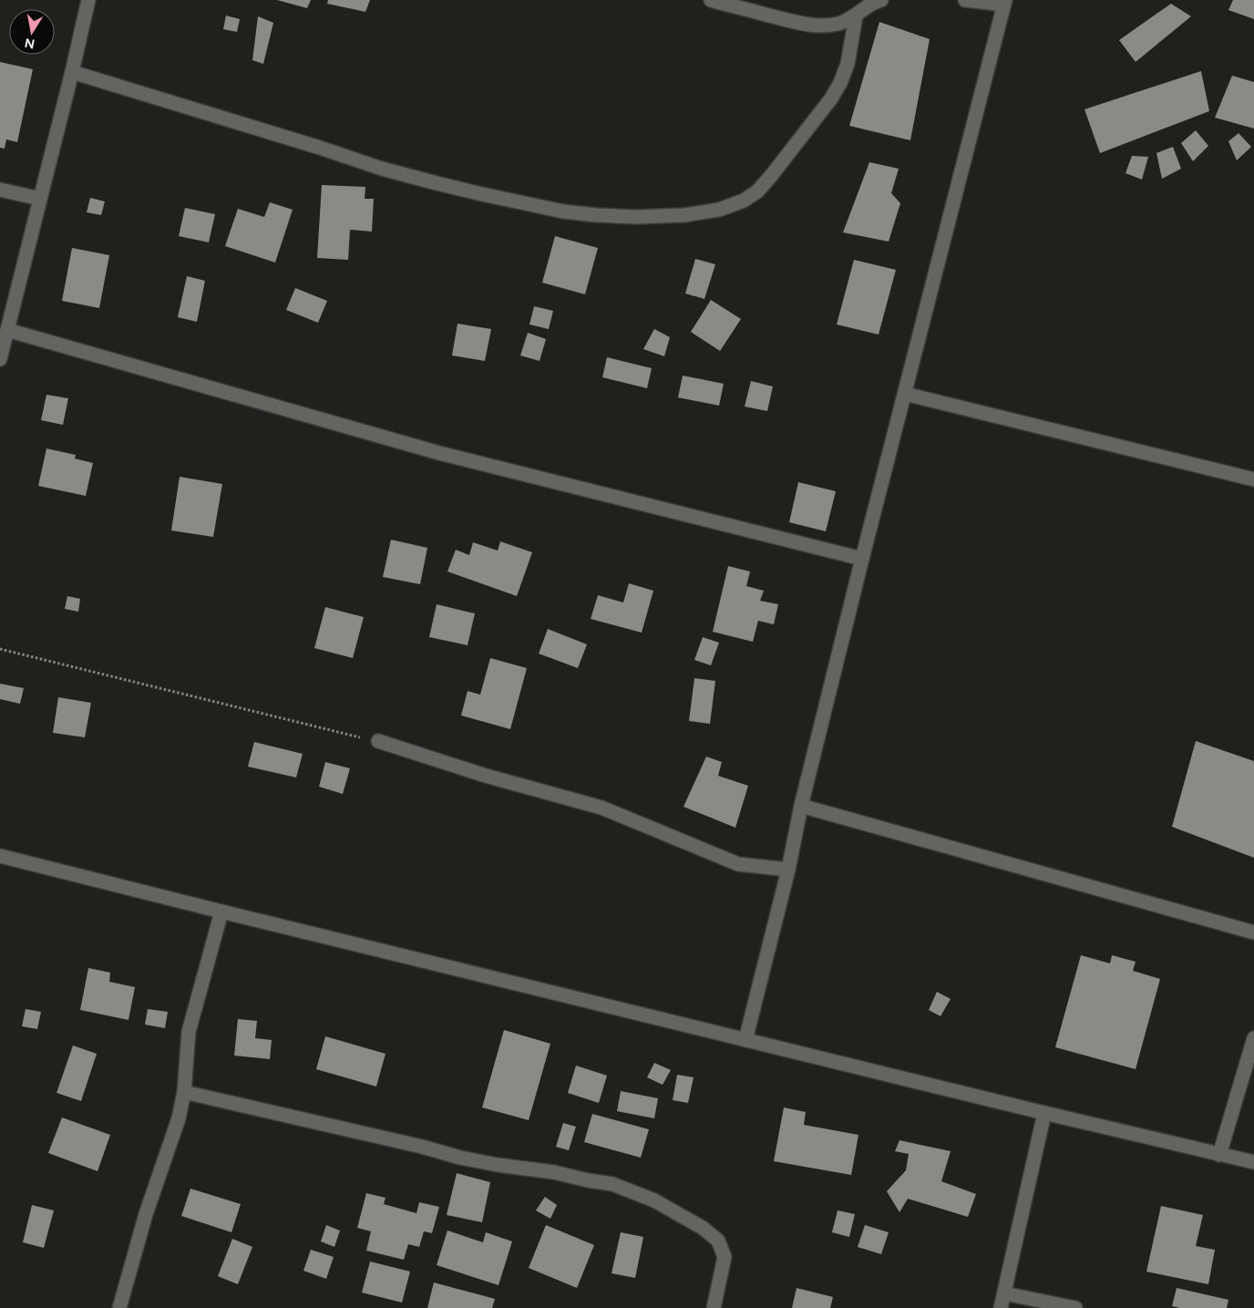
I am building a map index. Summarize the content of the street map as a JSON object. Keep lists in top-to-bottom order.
{
  "north": "bottom"
}
